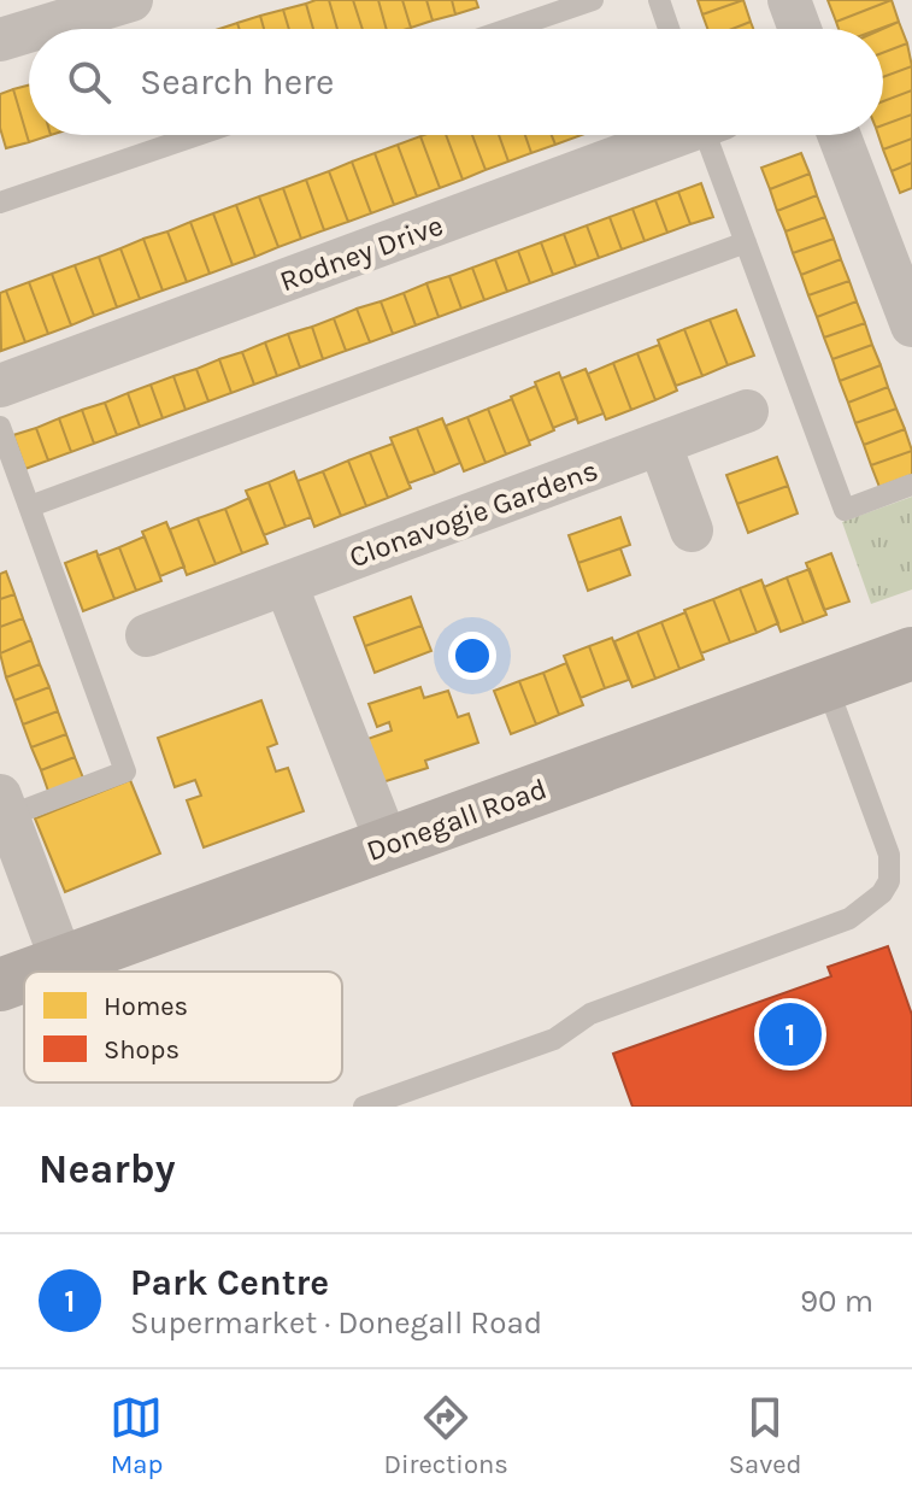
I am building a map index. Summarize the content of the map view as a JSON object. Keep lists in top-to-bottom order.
{
  "streets": {
    "street": ["Rodney Drive", "Clonavogie Gardens", "Donegall Road"]
  },
  "legend": ["Homes", "Shops"],
  "page": {
    "search": "Search here",
    "pins": "1",
    "heading": "Nearby",
    "list": [
      {
        "mark": "1",
        "name": "Park Centre",
        "note": "Supermarket · Donegall Road",
        "value": "90 m"
      }
    ],
    "nav": ["Map", "Directions", "Saved"]
  }
}
